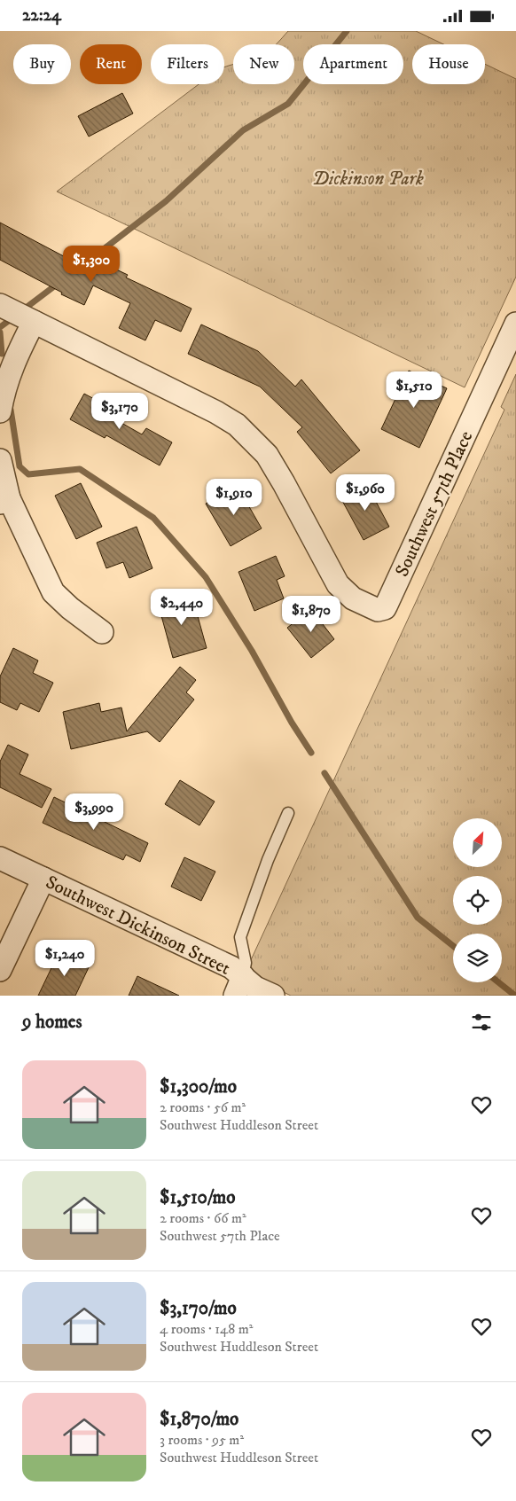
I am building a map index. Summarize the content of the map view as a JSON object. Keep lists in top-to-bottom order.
{
  "streets": {
    "street": ["Southwest 57th Place", "Southwest Dickinson Street"]
  },
  "parks": ["Dickinson Park"],
  "north": "top right",
  "page": {
    "status": "22:24",
    "chip": [
      "Buy",
      "Rent",
      "Filters",
      "New",
      "Apartment",
      "House"
    ],
    "price": [
      "$1,300",
      "$1,510",
      "$3,170",
      "$1,960",
      "$1,910",
      "$2,440",
      "$1,870",
      "$3,990",
      "$1,240"
    ],
    "heading": "9 homes",
    "list": [
      {
        "name": "$1,300/mo",
        "note": "2 rooms · 56 m² · Southwest Huddleson Street"
      },
      {
        "name": "$1,510/mo",
        "note": "2 rooms · 66 m² · Southwest 57th Place"
      },
      {
        "name": "$3,170/mo",
        "note": "4 rooms · 148 m² · Southwest Huddleson Street"
      },
      {
        "name": "$1,870/mo",
        "note": "3 rooms · 95 m² · Southwest Huddleson Street"
      }
    ]
  }
}
